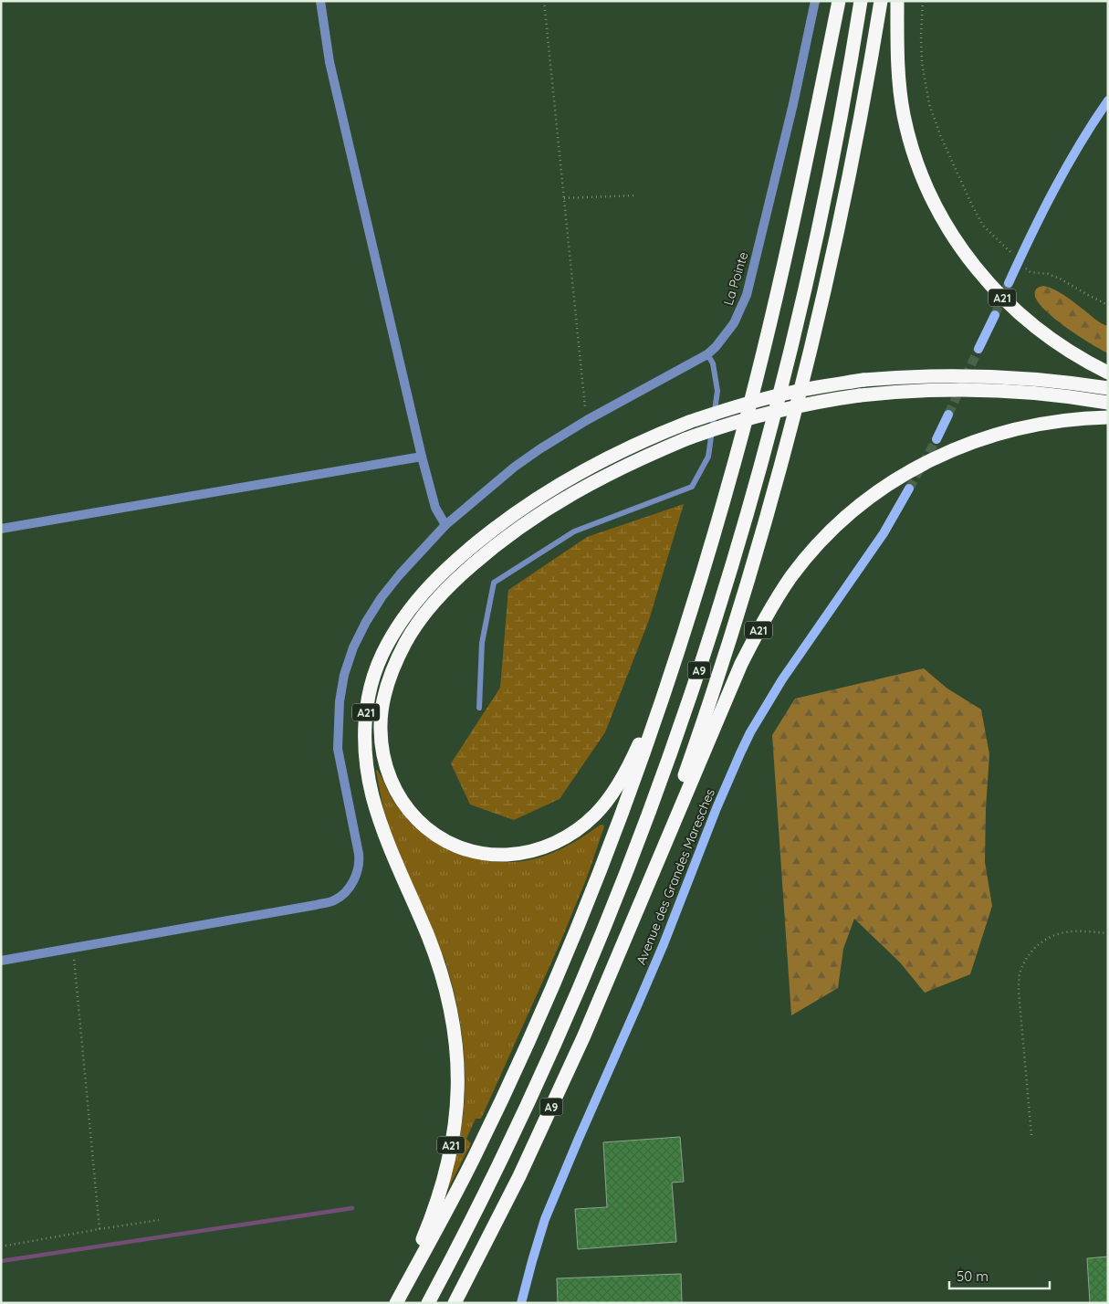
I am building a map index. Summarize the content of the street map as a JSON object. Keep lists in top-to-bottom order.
{
  "streets": {
    "highway": ["A21", "A9"],
    "main road": ["Avenue des Grandes Maresches"],
    "street": ["La Pointe"]
  },
  "crossings": [
    ["A21", "A9"]
  ],
  "scale_bar": "50 m"
}
